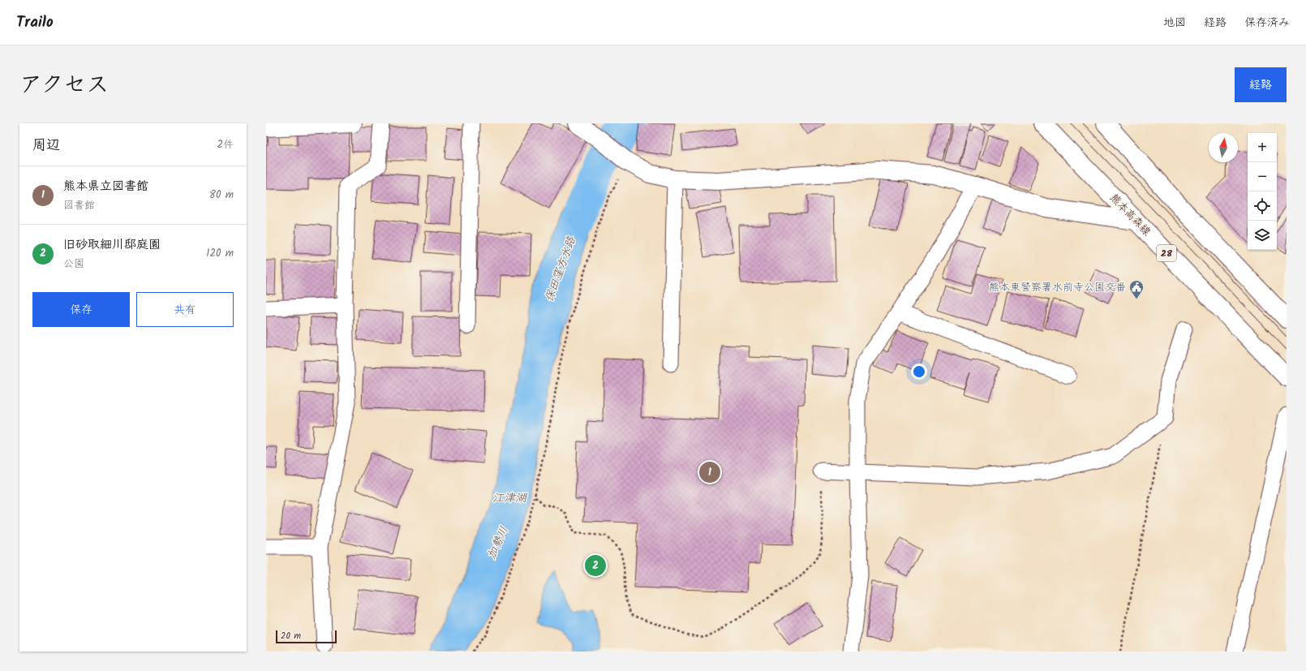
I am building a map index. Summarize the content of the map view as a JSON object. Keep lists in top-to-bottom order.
{
  "streets": {
    "street": ["熊本高森線", "28"]
  },
  "water": ["保田窪方水路", "江津湖", "加勢川"],
  "places": {
    "public building": ["熊本東警察署水前寺公園交番"]
  },
  "scale_bar": "20 m",
  "north": "top",
  "page": {
    "header": "Trailo",
    "nav": ["地図", "経路", "保存済み"],
    "title": "アクセス",
    "buttons": [
      "経路",
      ["保存", "共有"]
    ],
    "heading": ["周辺", "2件"],
    "map_buttons": ["+", "−"],
    "list": [
      {
        "mark": "1",
        "name": "熊本県立図書館",
        "note": "図書館",
        "value": "80 m"
      },
      {
        "mark": "2",
        "name": "旧砂取細川邸庭園",
        "note": "公園",
        "value": "120 m"
      }
    ],
    "pins": ["1", "2"],
    "scale": "20 m"
  }
}
